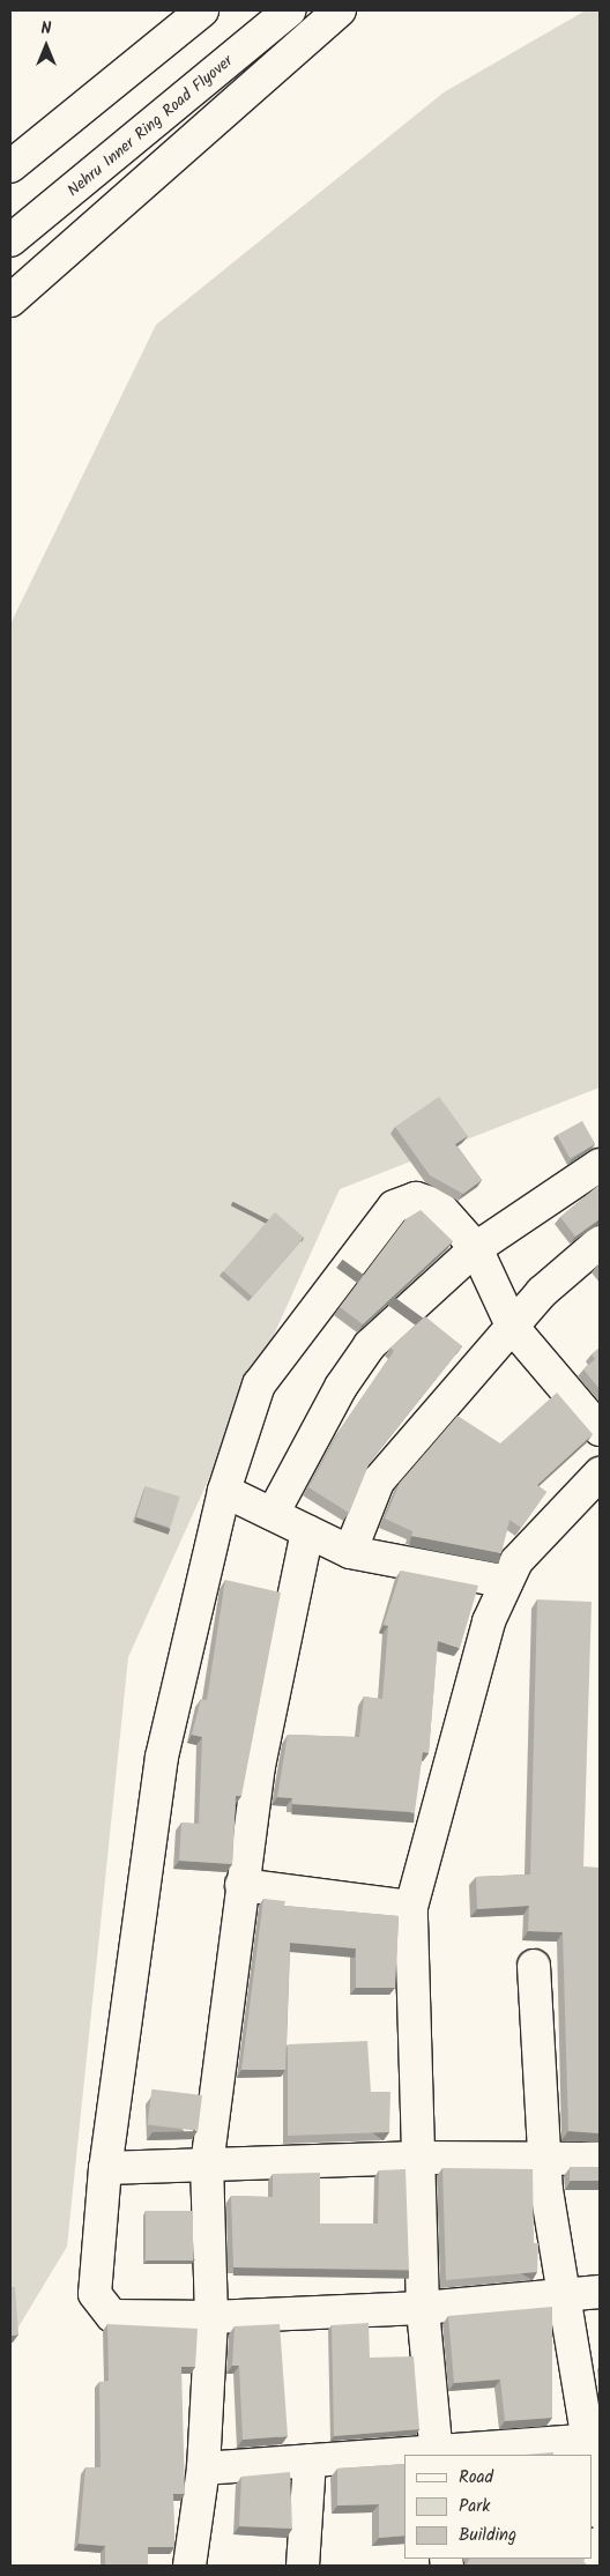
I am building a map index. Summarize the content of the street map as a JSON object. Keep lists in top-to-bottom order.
{
  "streets": {
    "street": ["Nehru Inner Ring Road Flyover"]
  },
  "legend": ["Road", "Park", "Building"],
  "north": "top"
}
